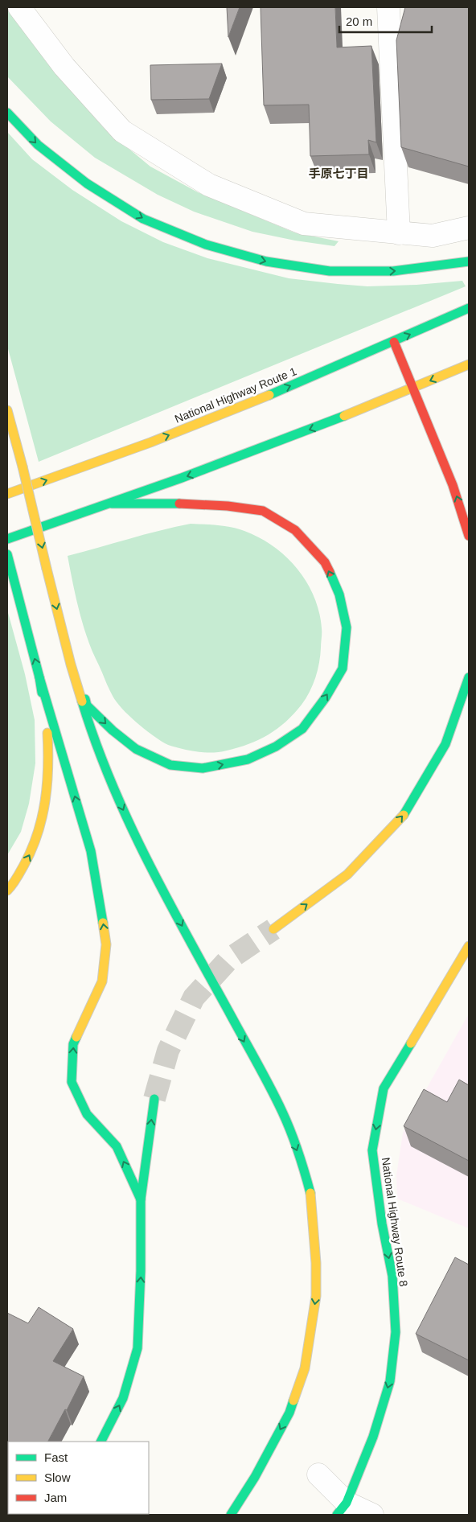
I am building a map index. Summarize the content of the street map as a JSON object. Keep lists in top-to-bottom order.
{
  "streets": {
    "highway": ["National Highway Route 1", "National Highway Route 8"]
  },
  "one_way": ["National Highway Route 8"],
  "districts": ["手原七丁目"],
  "legend": ["Fast", "Slow", "Jam"],
  "scale_bar": "20 m"
}
